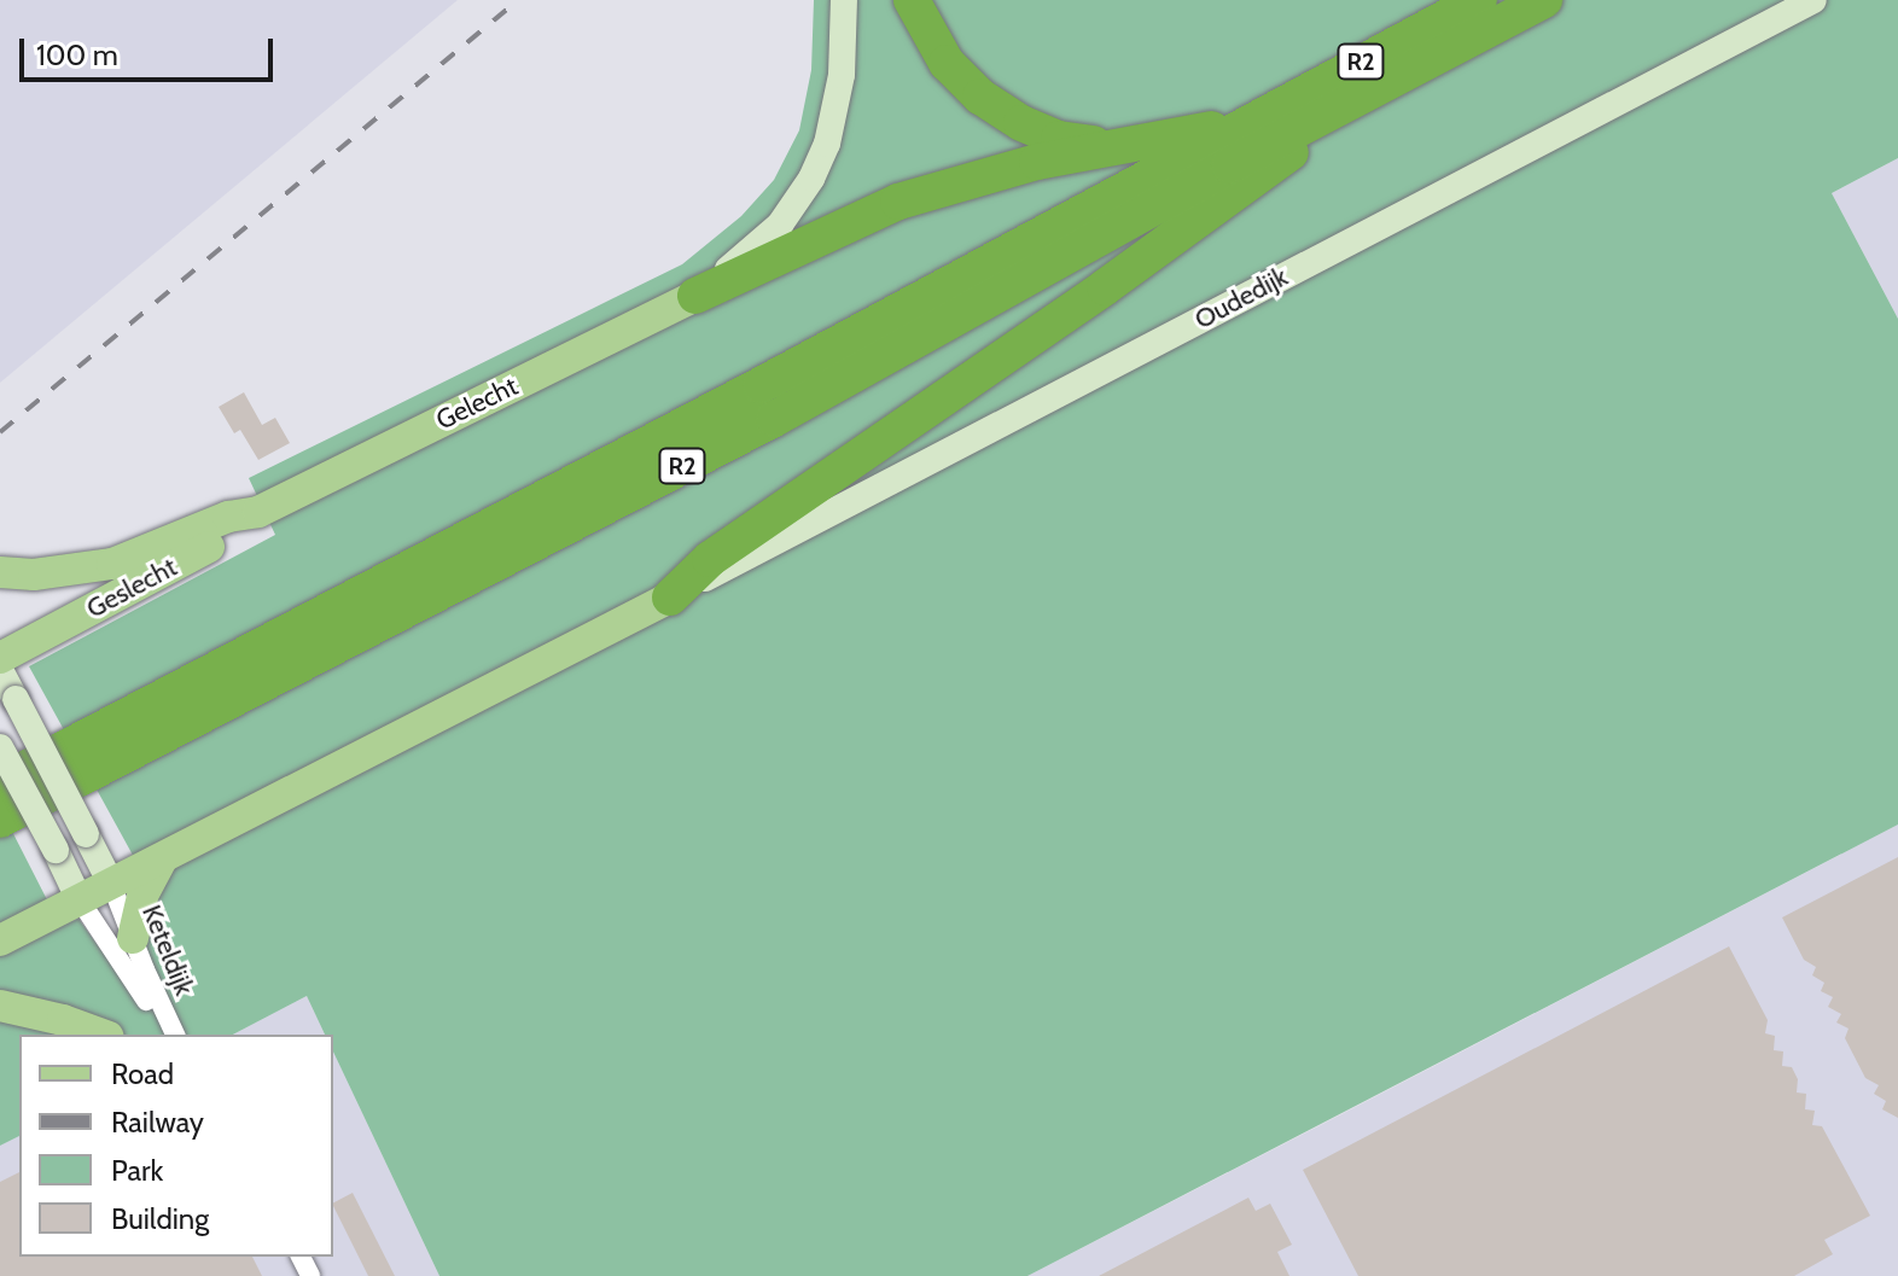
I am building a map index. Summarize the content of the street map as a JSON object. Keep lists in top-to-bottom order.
{
  "streets": {
    "highway": ["R2"],
    "main road": ["Gelecht", "Geslecht"],
    "street": ["Oudedijk", "Keteldijk"]
  },
  "crossings": [
    ["R2", "Oudedijk"],
    ["R2", "Gelecht"],
    ["Gelecht", "Geslecht"]
  ],
  "legend": [
    "Road",
    "Railway",
    "Park",
    "Building"
  ],
  "scale_bar": "100 m"
}
